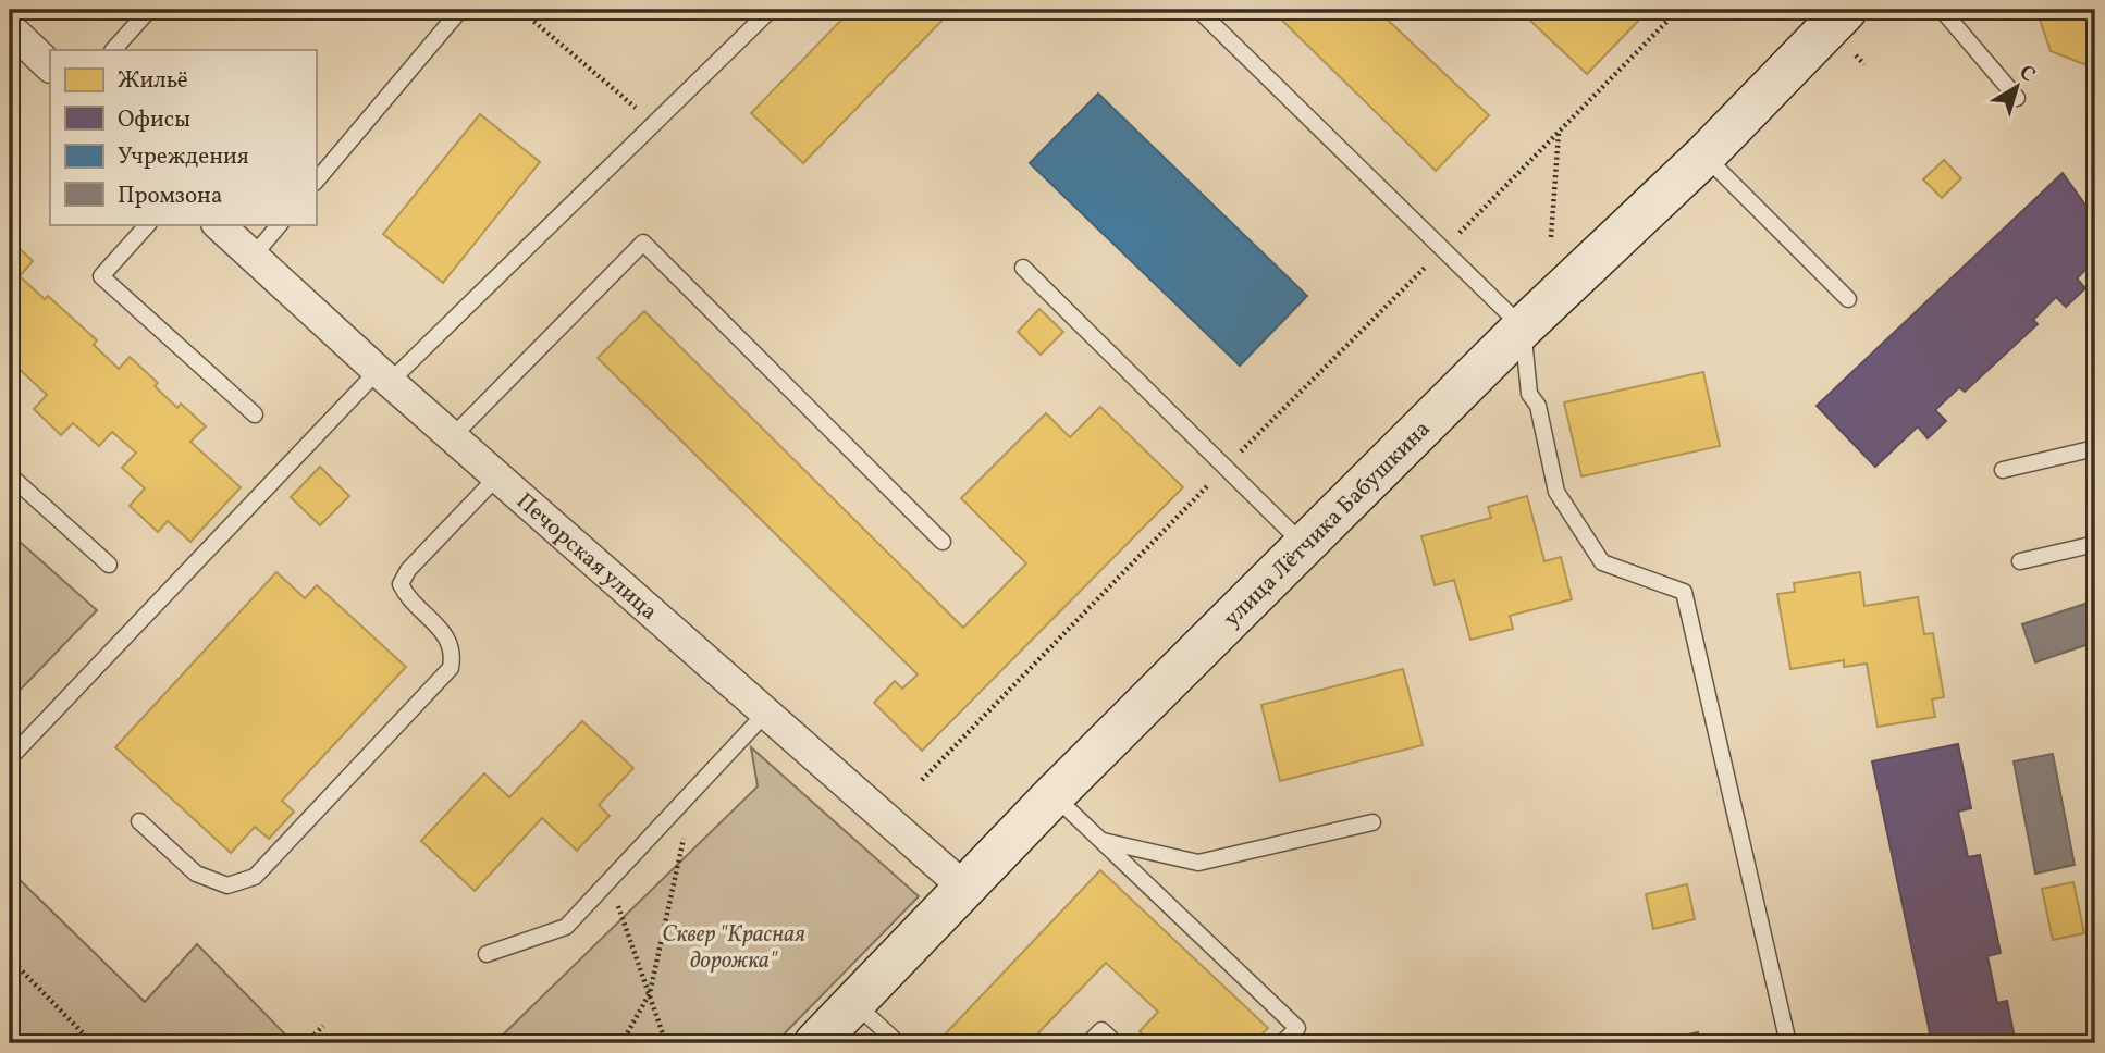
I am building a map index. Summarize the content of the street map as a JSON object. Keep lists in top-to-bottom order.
{
  "streets": {
    "main road": ["улица Лётчика Бабушкина"],
    "street": ["Печорская улица"]
  },
  "crossings": [
    ["улица Лётчика Бабушкина", "Печорская улица"]
  ],
  "parks": ["Сквер \"Красная дорожка\""],
  "legend": [
    "Жильё",
    "Офисы",
    "Учреждения",
    "Промзона"
  ],
  "north": "top right"
}
